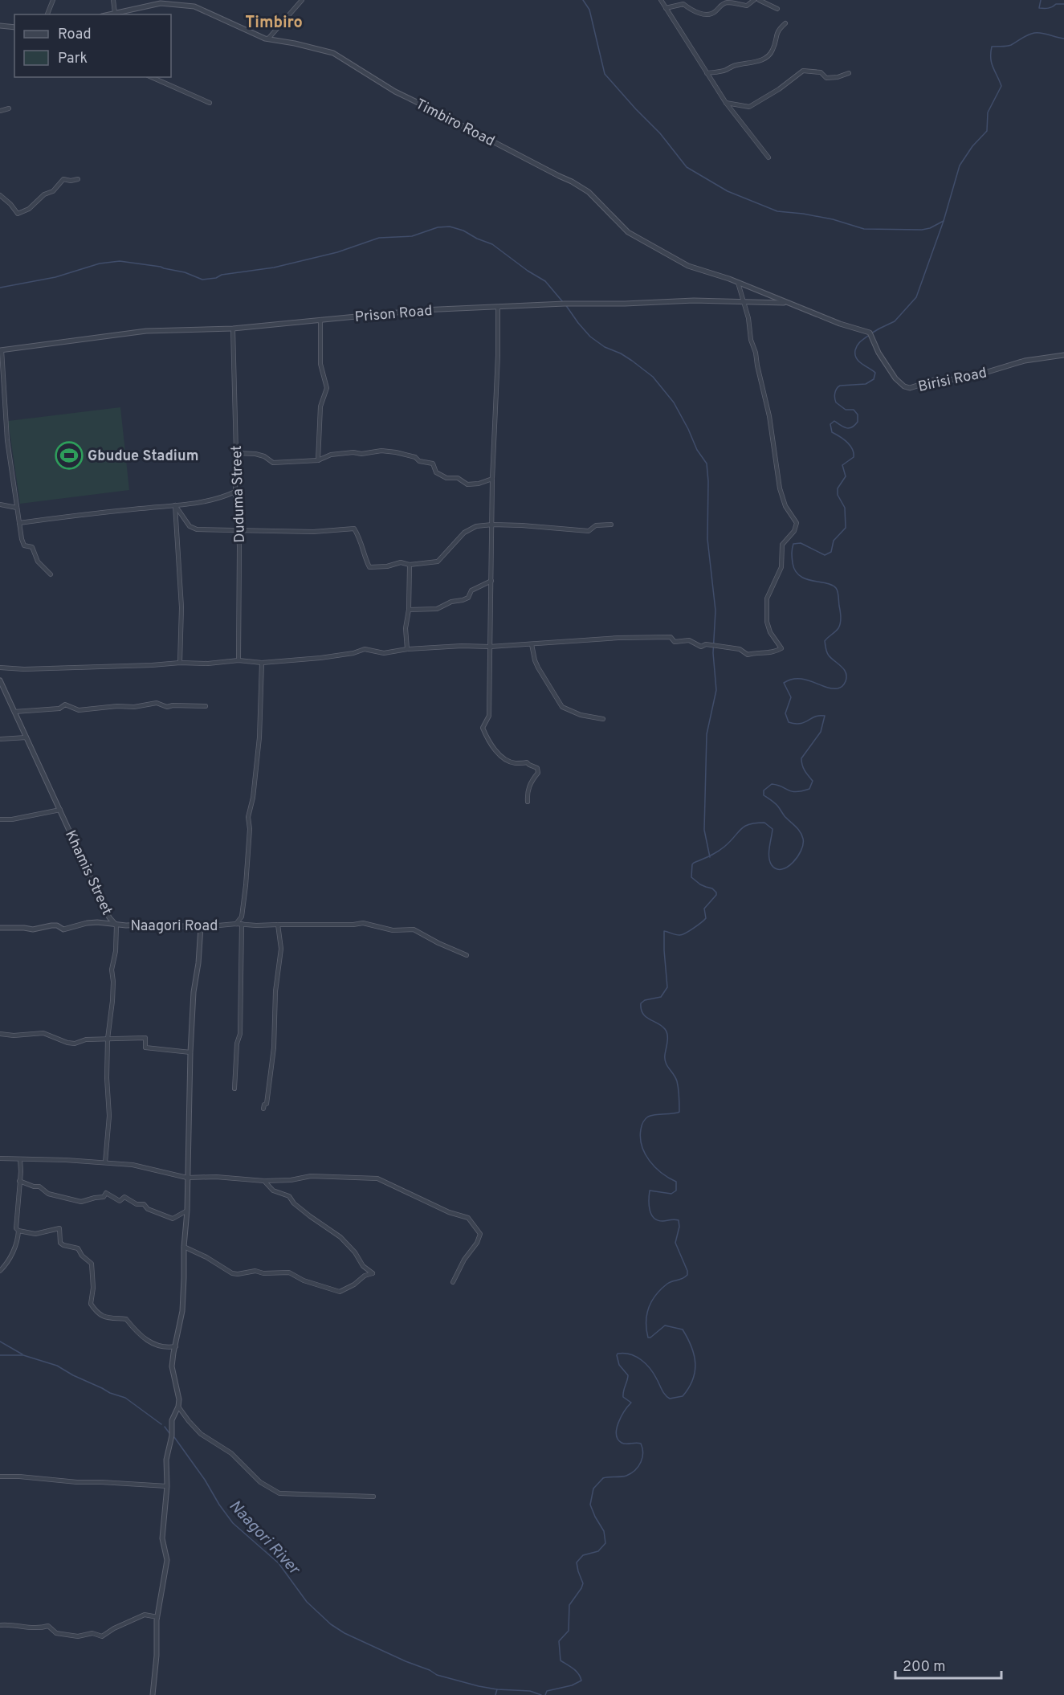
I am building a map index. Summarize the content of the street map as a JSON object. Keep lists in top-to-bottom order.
{
  "streets": {
    "street": [
      "Timbiro Road",
      "Prison Road",
      "Birisi Road",
      "Duduma Street",
      "Khamis Street",
      "Naagori Road"
    ]
  },
  "crossings": [
    ["Timbiro Road", "Prison Road"],
    ["Timbiro Road", "Birisi Road"],
    ["Prison Road", "Birisi Road"],
    ["Prison Road", "Duduma Street"],
    ["Khamis Street", "Naagori Road"]
  ],
  "districts": ["Timbiro"],
  "water": ["Naagori River"],
  "places": {
    "sports": ["Gbudue Stadium"]
  },
  "legend": ["Road", "Park"],
  "scale_bar": "200 m"
}
